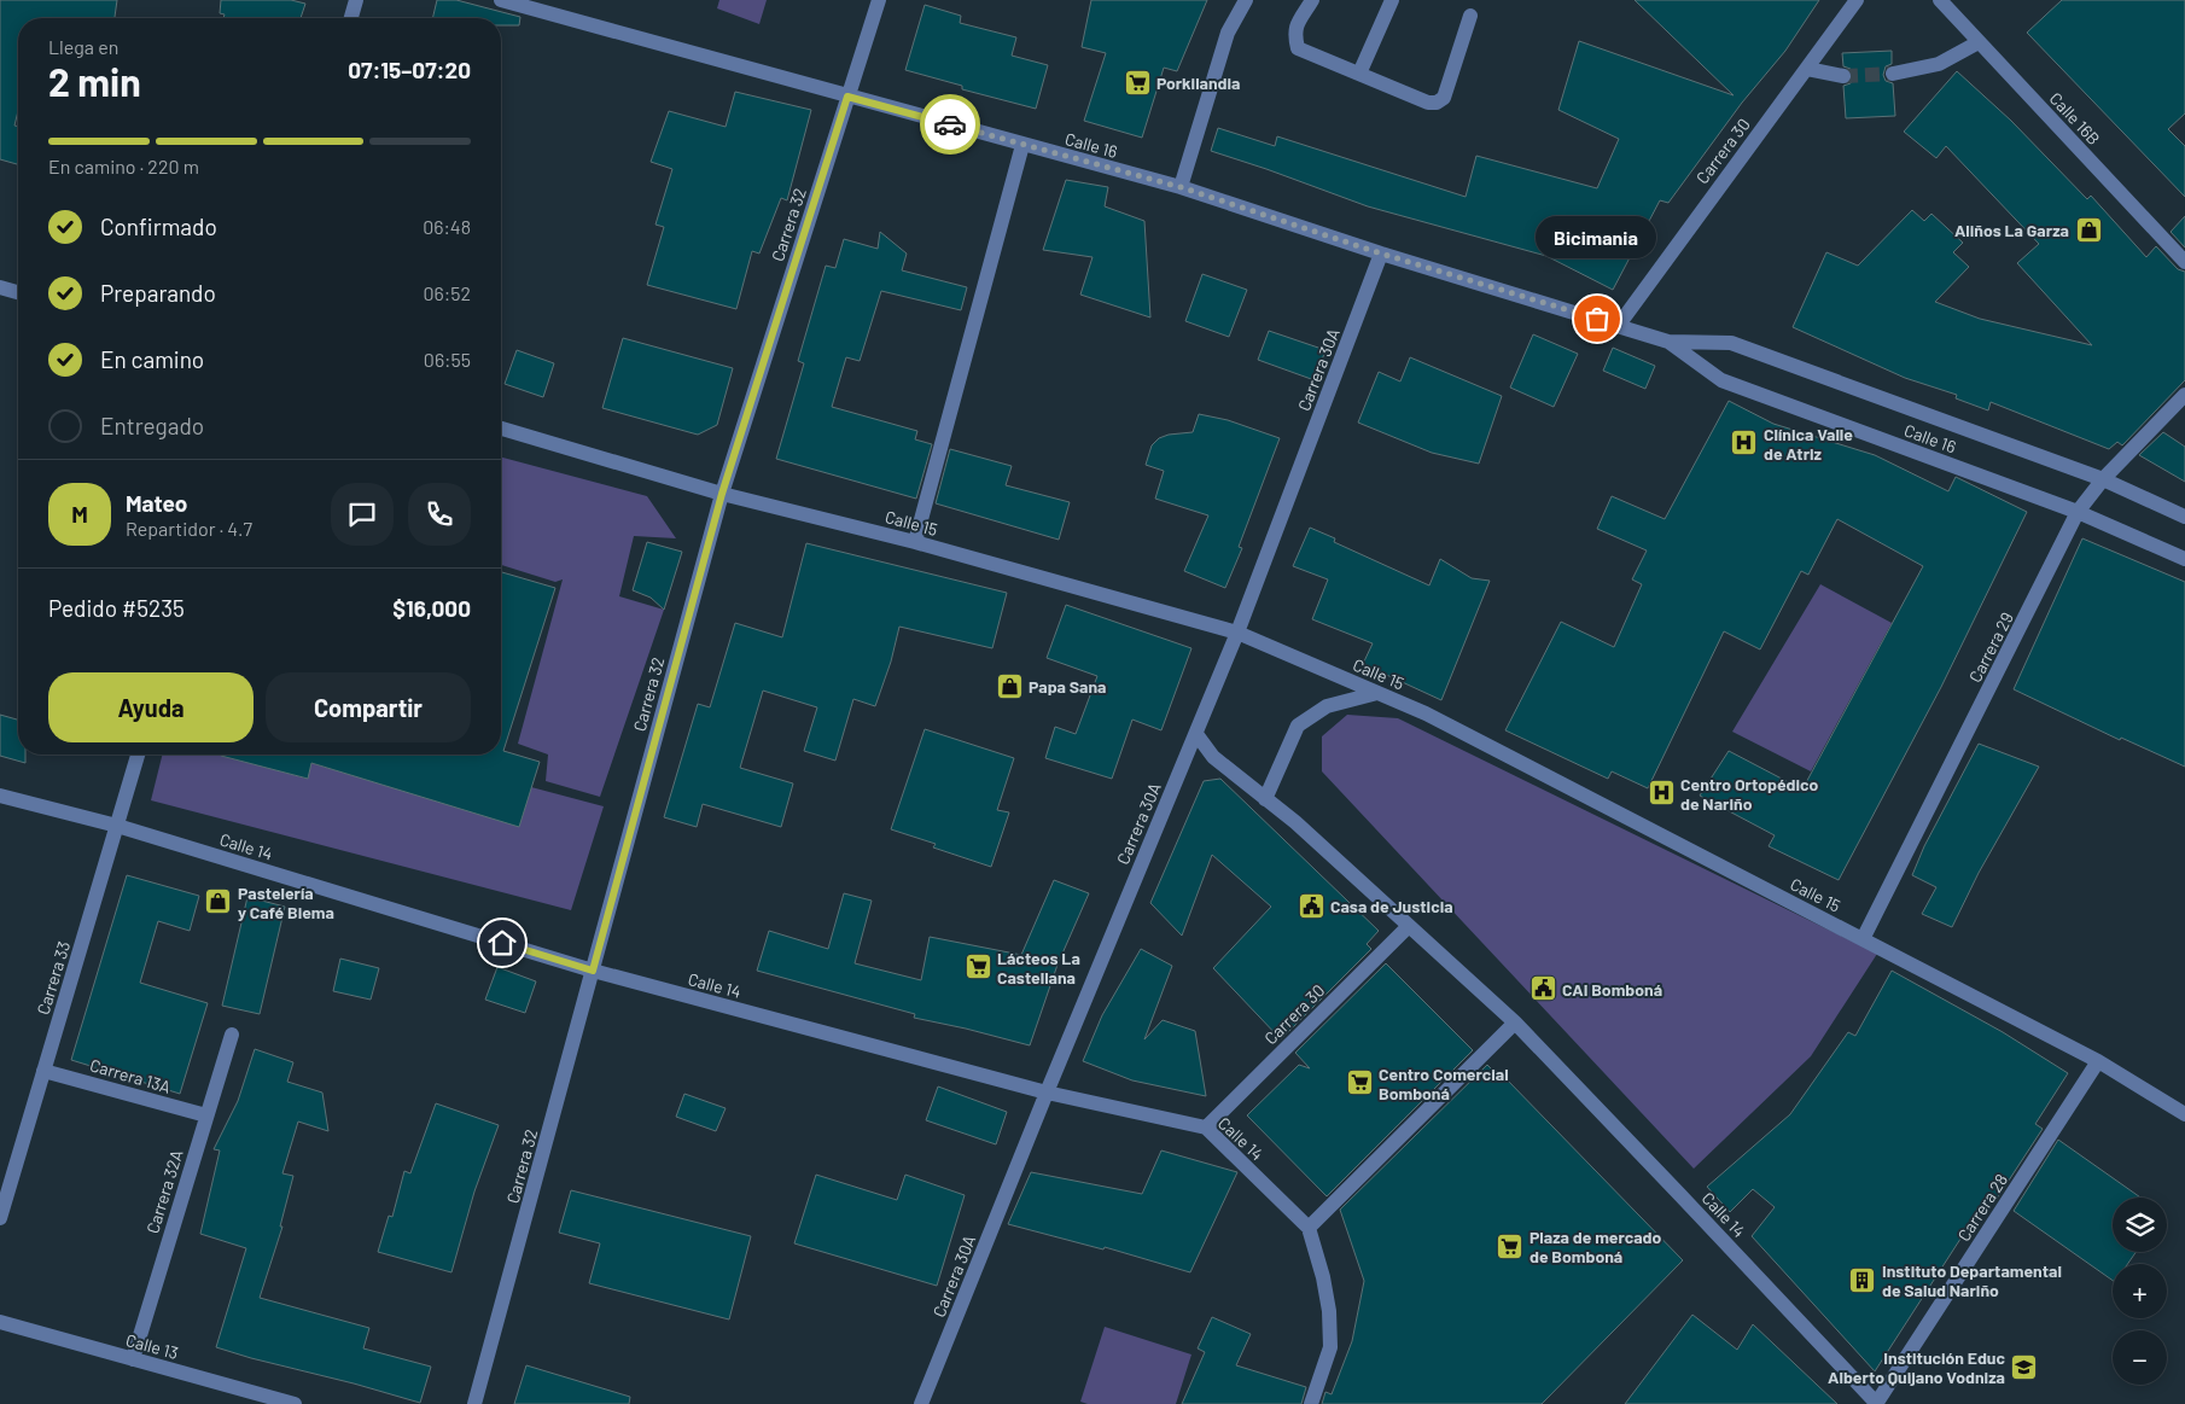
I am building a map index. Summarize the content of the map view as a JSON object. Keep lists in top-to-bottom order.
{
  "streets": {
    "street": [
      "Calle 16B",
      "Calle 16",
      "Carrera 30",
      "Carrera 32",
      "Carrera 30A",
      "Calle 15",
      "Carrera 29",
      "Calle 14",
      "Carrera 33",
      "Carrera 13A",
      "Carrera 32A",
      "Carrera 28",
      "Calle 13"
    ]
  },
  "crossings": [
    ["Calle 16", "Carrera 30"],
    ["Calle 16", "Carrera 32"],
    ["Calle 16", "Carrera 30A"],
    ["Calle 16", "Carrera 29"],
    ["Carrera 30", "Calle 14"],
    ["Carrera 32", "Calle 15"],
    ["Carrera 32", "Calle 14"],
    ["Carrera 30A", "Calle 15"],
    ["Carrera 30A", "Calle 14"],
    ["Calle 15", "Carrera 29"],
    ["Calle 15", "Carrera 28"],
    ["Calle 14", "Carrera 33"],
    ["Calle 14", "Carrera 28"],
    ["Carrera 33", "Carrera 13A"],
    ["Carrera 13A", "Carrera 32A"],
    ["Carrera 32A", "Calle 13"]
  ],
  "places": {
    "supermarket": [
      "Porkilandia",
      "Lácteos La Castellana",
      "Centro Comercial Bomboná",
      "Plaza de mercado de Bomboná"
    ],
    "shop": ["Aliños La Garza", "Papa Sana", "Pastelería y Café Biema"],
    "other": ["Bicimania"],
    "hospital": ["Clínica Valle de Atriz", "Centro Ortopédico de Nariño"],
    "public building": ["Casa de Justicia", "CAI Bomboná"],
    "building": ["Instituto Departamental de Salud Nariño"],
    "school or university": ["Institución Educ Alberto Quijano Vodniza"]
  },
  "page": {
    "heading": ["2 min", "Llega en", "07:15–07:20"],
    "panel": [
      "Mateo",
      "Repartidor · 4.7",
      "Pedido #5235",
      "$16,000"
    ],
    "bar": "En camino · 220 m",
    "list": [
      ["Confirmado", "06:48"],
      ["Preparando", "06:52"],
      ["En camino", "06:55"],
      "Entregado"
    ],
    "bubble": "Bicimania",
    "round": "M",
    "buttons": ["Ayuda", "Compartir"],
    "map_buttons": ["+", "−"]
  }
}
